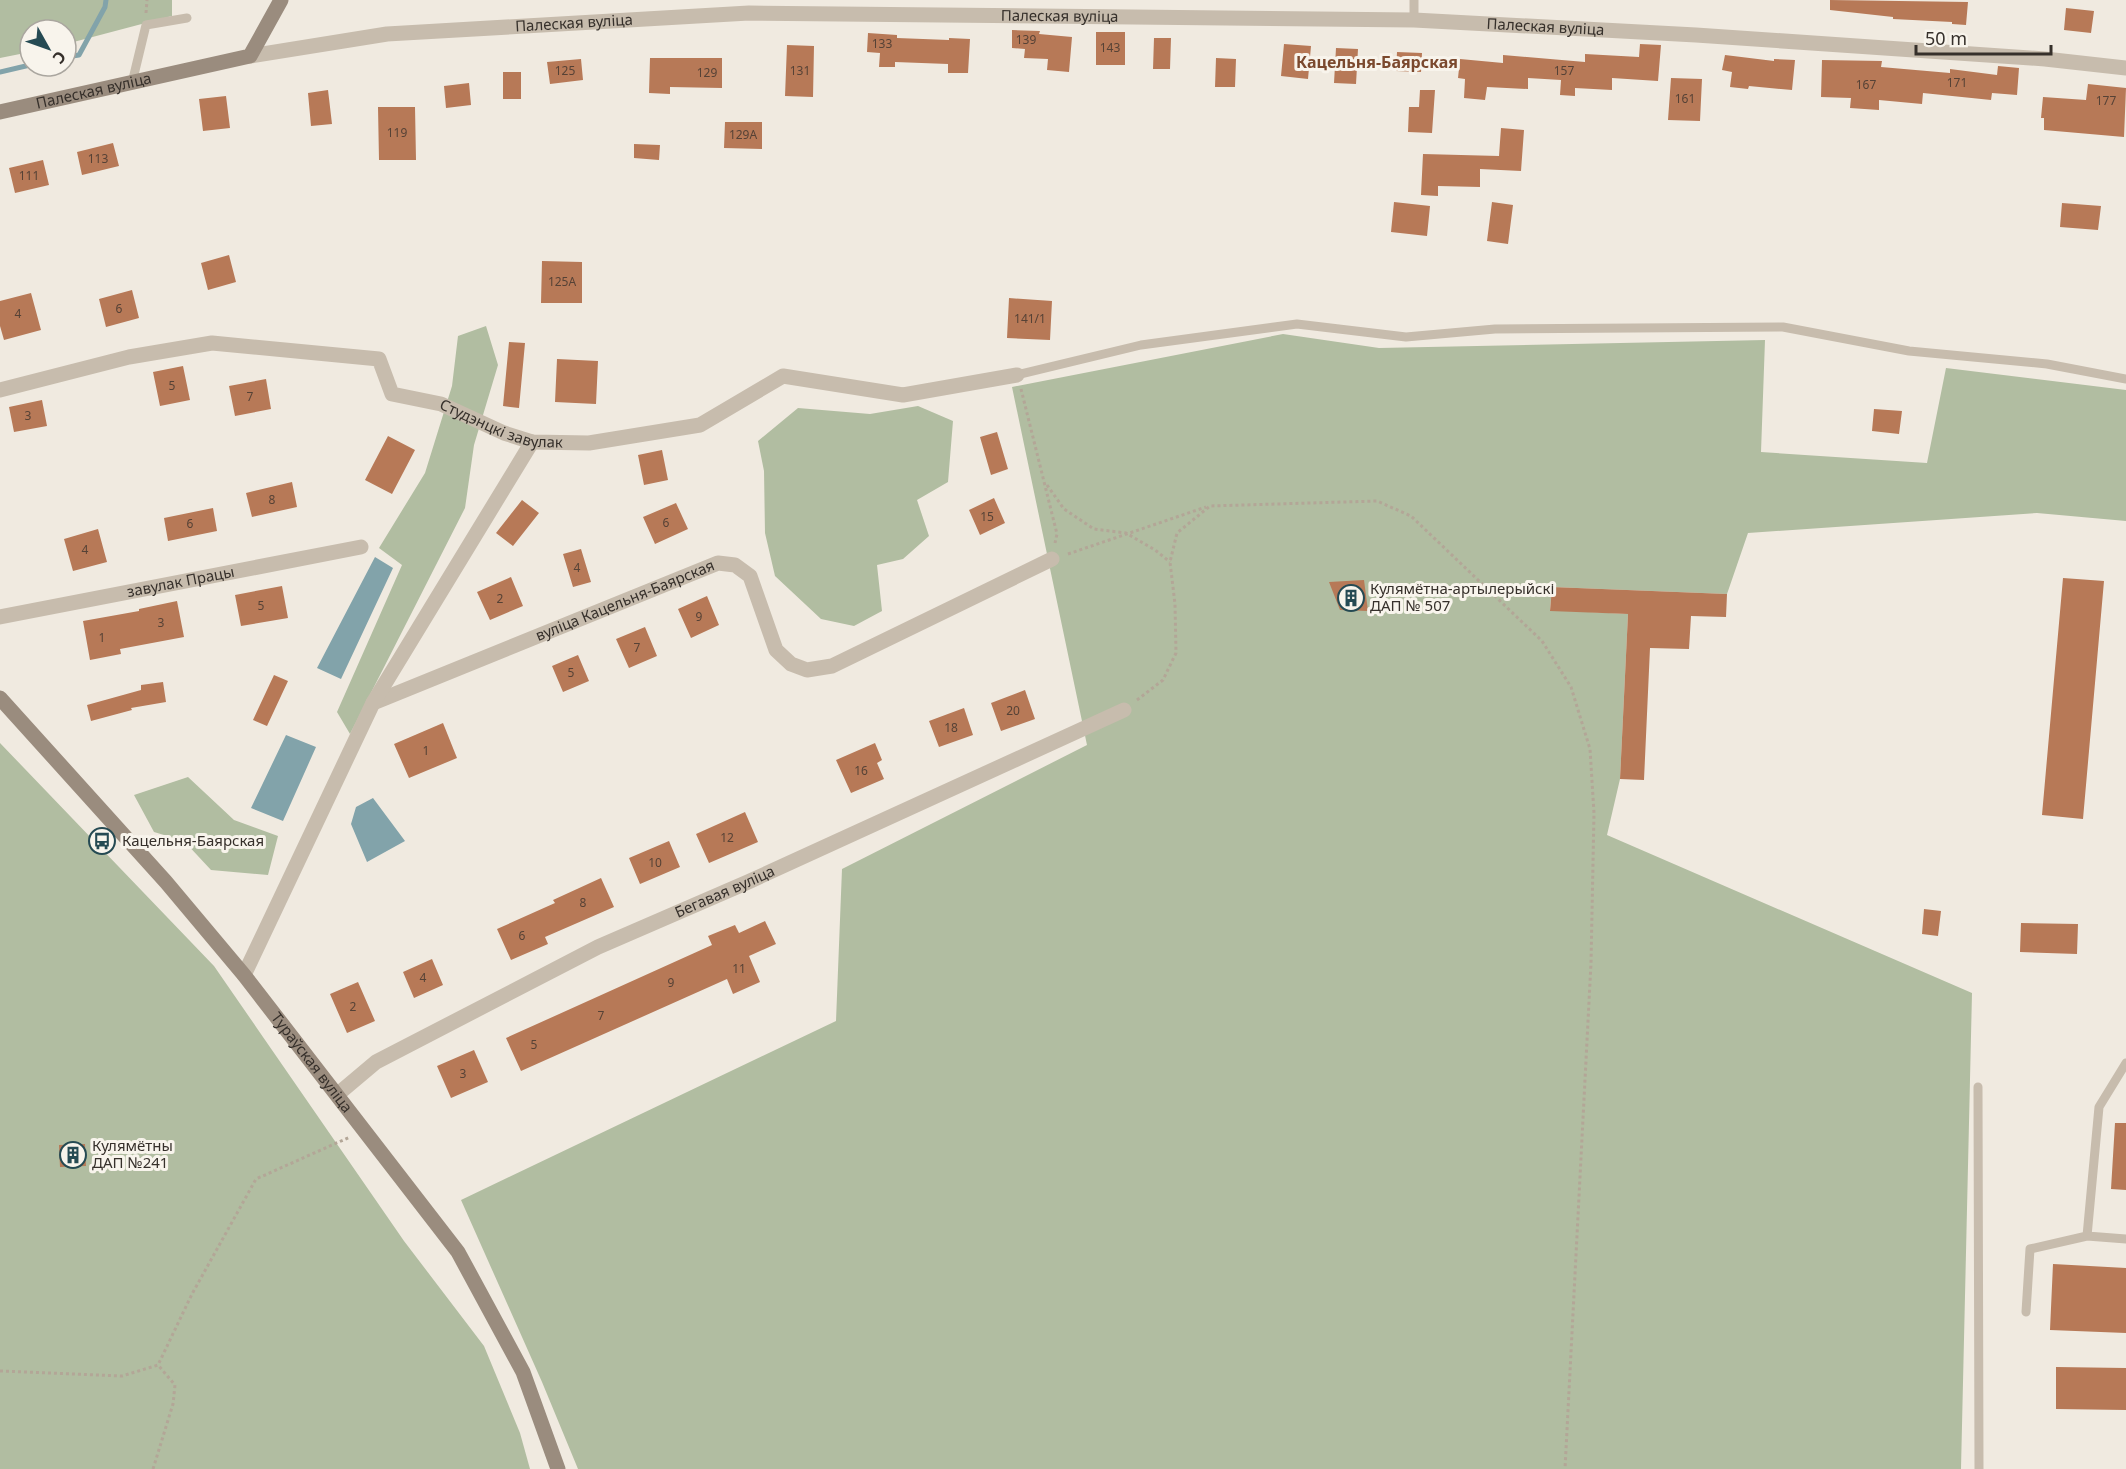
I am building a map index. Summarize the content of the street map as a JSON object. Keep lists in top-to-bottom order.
{
  "streets": {
    "street": [
      "Палеская вуліца",
      "Студэнцкі завулак",
      "завулак Працы",
      "вуліца Кацельня-Баярская",
      "Бегавая вуліца",
      "Тураўская вуліца"
    ]
  },
  "crossings": [
    ["Бегавая вуліца", "Тураўская вуліца"]
  ],
  "districts": ["Кацельня-Баярская"],
  "places": {
    "building": ["Кулямётна-артылерыйскі ДАП № 507", "Кулямётны ДАП №241"],
    "bus stop": ["Кацельня-Баярская"]
  },
  "house_numbers": [
    "139",
    "133",
    "143",
    "125",
    "131",
    "157",
    "129",
    "171",
    "167",
    "161",
    "177",
    "119",
    "129А",
    "113",
    "111",
    "125А",
    "6",
    "4",
    "141/1",
    "5",
    "7",
    "3",
    "8",
    "15",
    "6",
    "6",
    "4",
    "4",
    "2",
    "5",
    "9",
    "3",
    "1",
    "7",
    "5",
    "20",
    "18",
    "1",
    "16",
    "12",
    "10",
    "8",
    "6",
    "11",
    "4",
    "9",
    "2",
    "7",
    "5",
    "3"
  ],
  "scale_bar": "50 m",
  "north": "bottom right"
}
